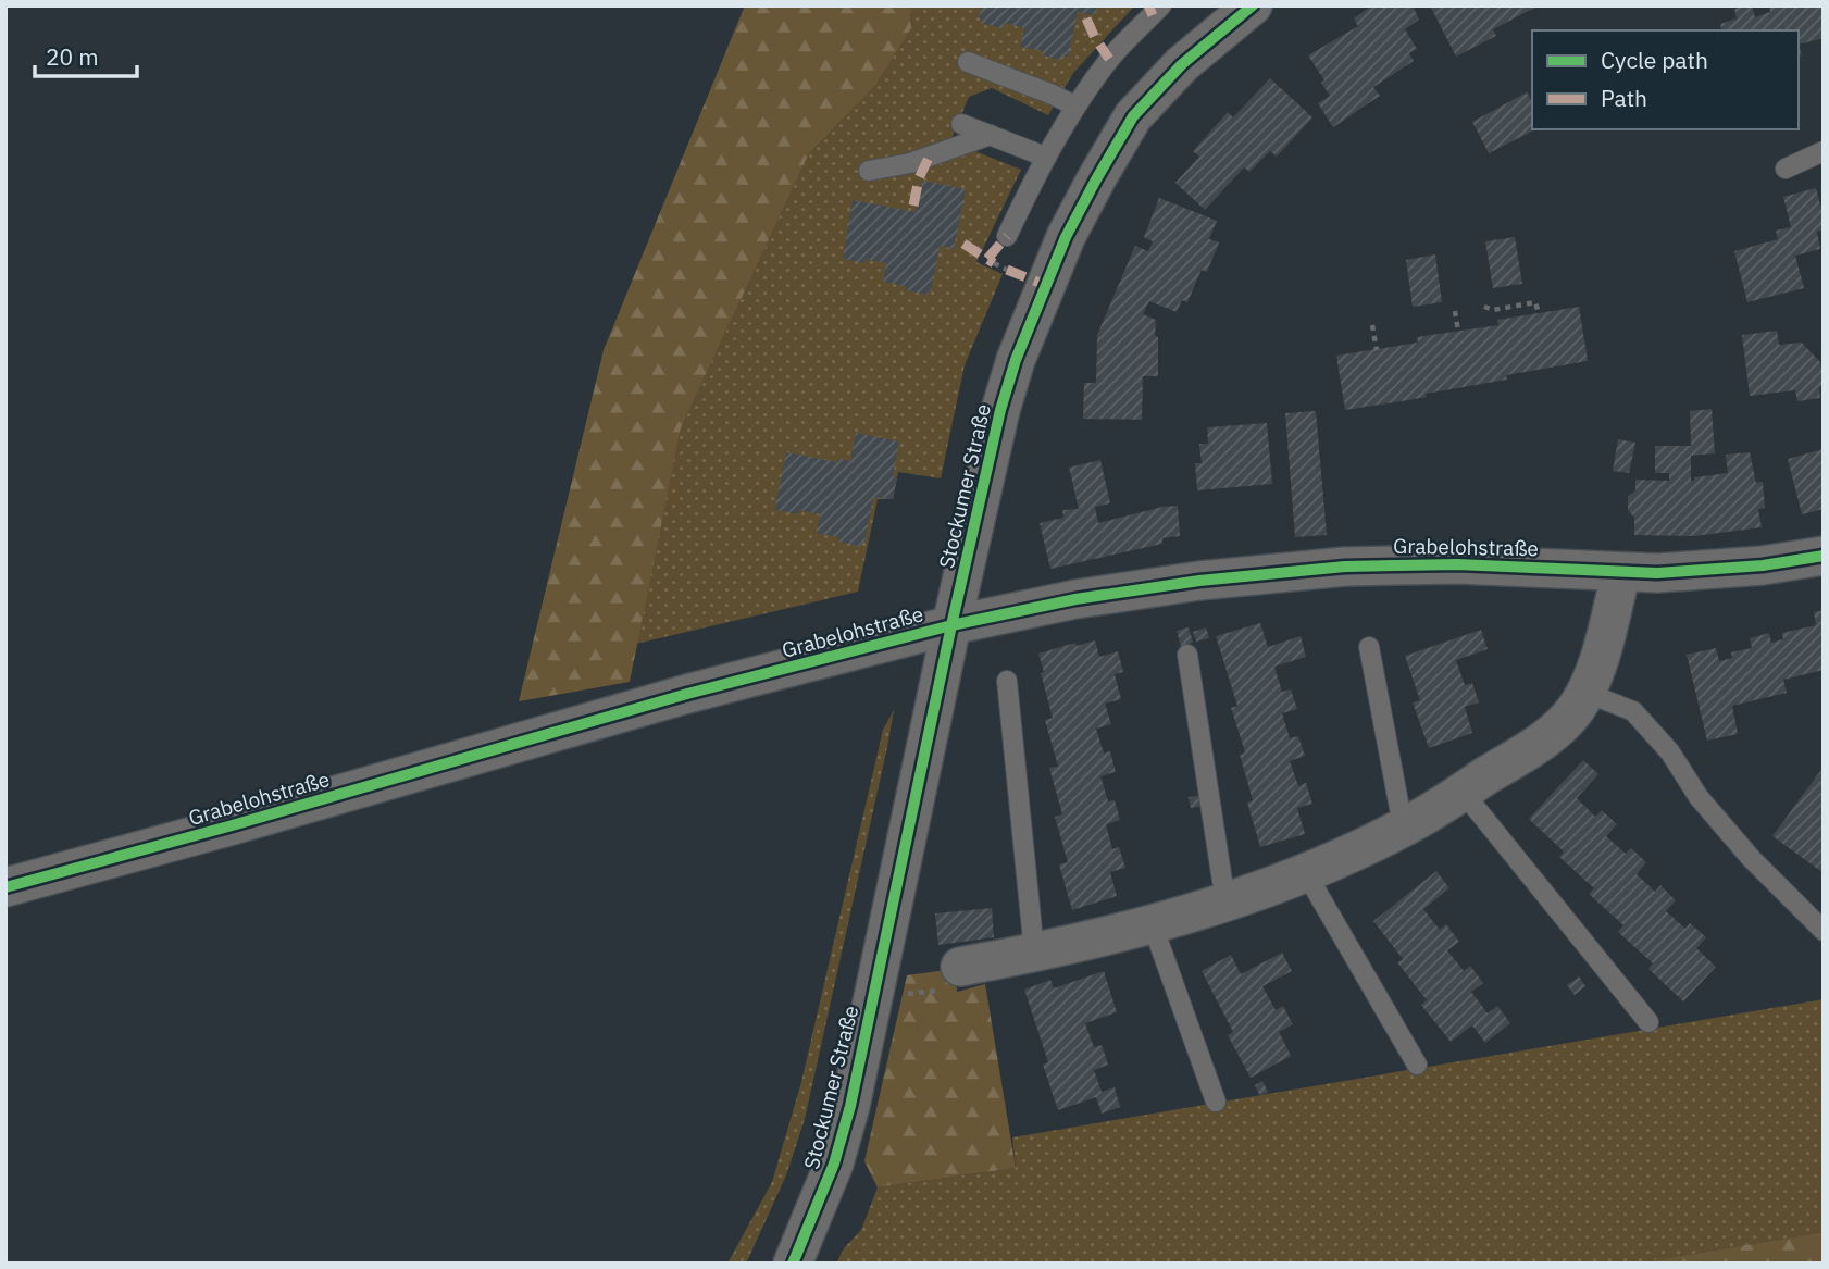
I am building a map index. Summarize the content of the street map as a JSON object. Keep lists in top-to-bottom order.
{
  "streets": {
    "street": ["Stockumer Straße", "Grabelohstraße"]
  },
  "crossings": [
    ["Stockumer Straße", "Grabelohstraße"]
  ],
  "legend": ["Cycle path", "Path"],
  "scale_bar": "20 m"
}
